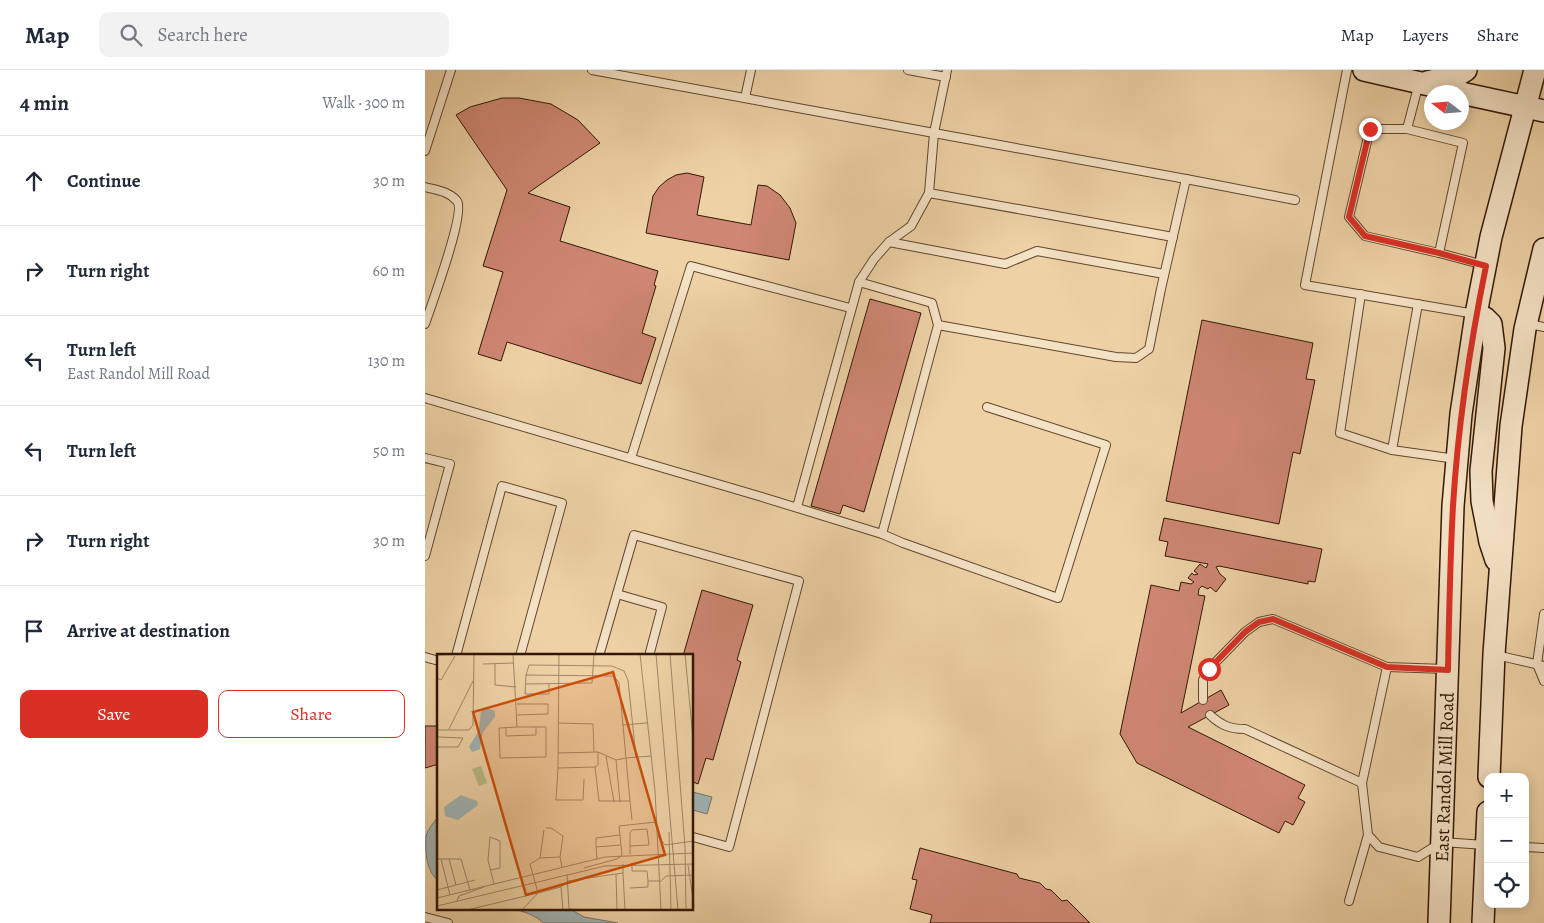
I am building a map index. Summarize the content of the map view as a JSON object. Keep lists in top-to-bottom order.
{
  "streets": {
    "main road": ["East Randol Mill Road"]
  },
  "north": "left",
  "page": {
    "header": "Map",
    "search": "Search here",
    "nav": ["Map", "Layers", "Share"],
    "heading": ["4 min", "Walk · 300 m"],
    "list": [
      ["Continue", "30 m"],
      ["Turn right", "60 m"],
      ["Turn left", "East Randol Mill Road", "130 m"],
      ["Turn left", "50 m"],
      ["Turn right", "30 m"],
      "Arrive at destination"
    ],
    "buttons": ["Save", "Share"],
    "map_buttons": ["+", "−"]
  }
}
